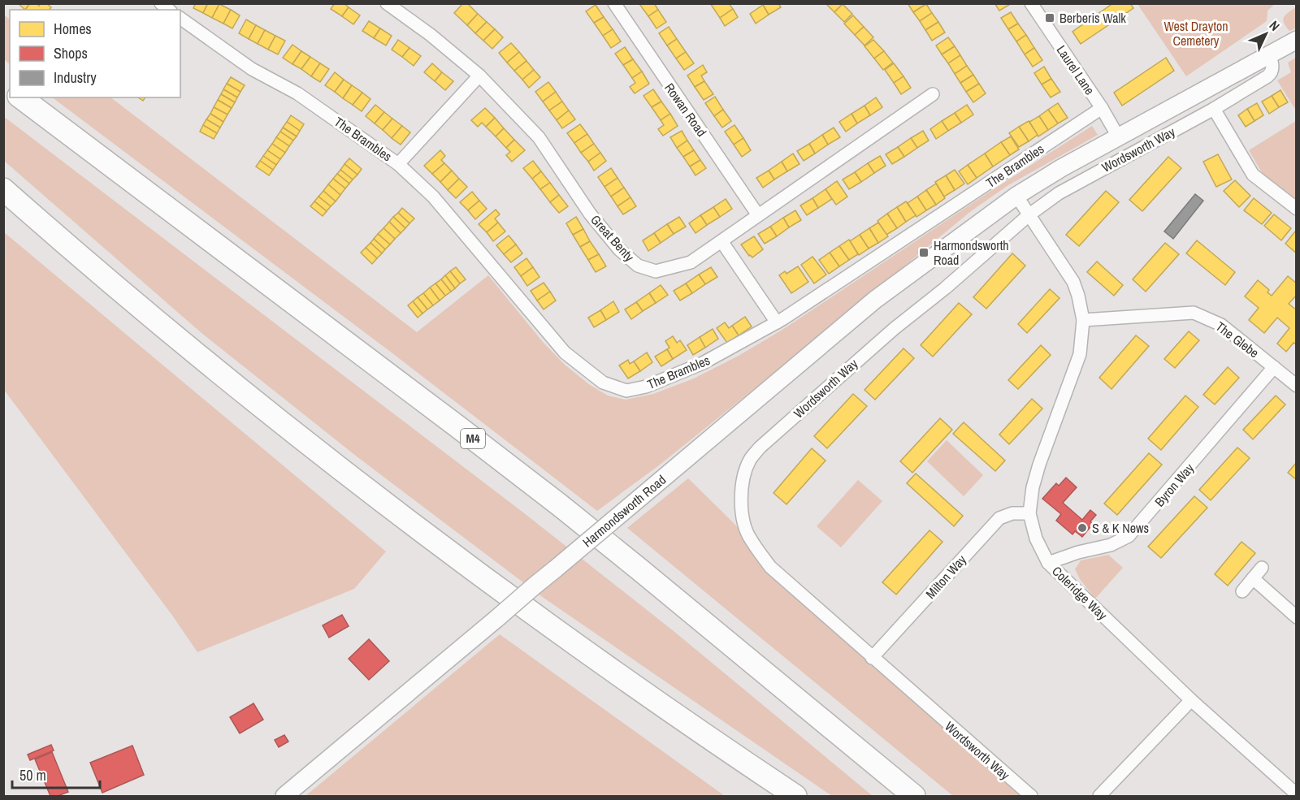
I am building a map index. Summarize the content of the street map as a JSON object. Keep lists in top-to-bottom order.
{
  "streets": {
    "highway": ["M4"],
    "street": [
      "Laurel Lane",
      "Rowan Road",
      "The Brambles",
      "Wordsworth Way",
      "Great Benty",
      "The Glebe",
      "Byron Way",
      "Harmondsworth Road",
      "Milton Way",
      "Coleridge Way"
    ]
  },
  "crossings": [
    ["Laurel Lane", "The Brambles"],
    ["Laurel Lane", "Harmondsworth Road"],
    ["Rowan Road", "Great Benty"],
    ["Wordsworth Way", "Harmondsworth Road"],
    ["Wordsworth Way", "Milton Way"],
    ["Wordsworth Way", "Coleridge Way"],
    ["The Glebe", "Byron Way"],
    ["The Glebe", "Coleridge Way"],
    ["Byron Way", "Coleridge Way"],
    ["Harmondsworth Road", "Coleridge Way"],
    ["Milton Way", "Coleridge Way"]
  ],
  "parks": ["West Drayton Cemetery"],
  "places": {
    "transit": ["Berberis Walk", "Harmondsworth Road"],
    "other": ["S & K News"]
  },
  "legend": ["Homes", "Shops", "Industry"],
  "scale_bar": "50 m",
  "north": "top right"
}
